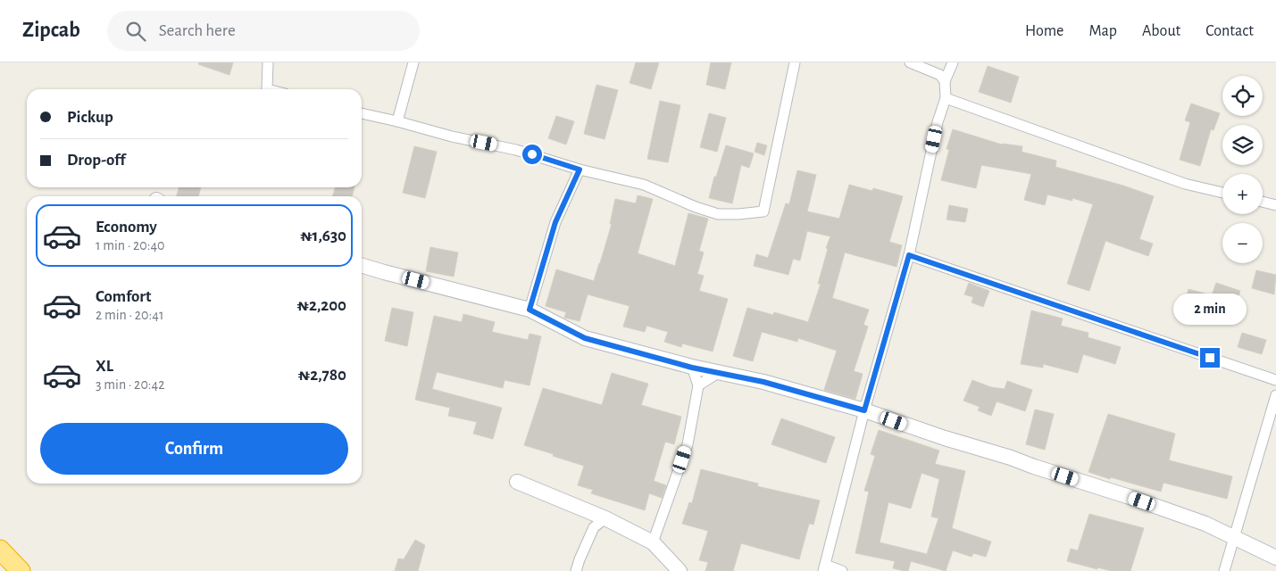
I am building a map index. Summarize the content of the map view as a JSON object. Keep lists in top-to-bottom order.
{
  "page": {
    "header": "Zipcab",
    "search": "Search here",
    "nav": [
      "Home",
      "Map",
      "About",
      "Contact"
    ],
    "map_buttons": ["+", "−"],
    "banner": ["Pickup", "Drop-off"],
    "list": [
      {
        "name": "Economy",
        "note": "1 min · 20:40",
        "value": "₦1,630"
      },
      {
        "name": "Comfort",
        "note": "2 min · 20:41",
        "value": "₦2,200"
      },
      {
        "name": "XL",
        "note": "3 min · 20:42",
        "value": "₦2,780"
      }
    ],
    "bubble": "2 min",
    "buttons": "Confirm"
  }
}
